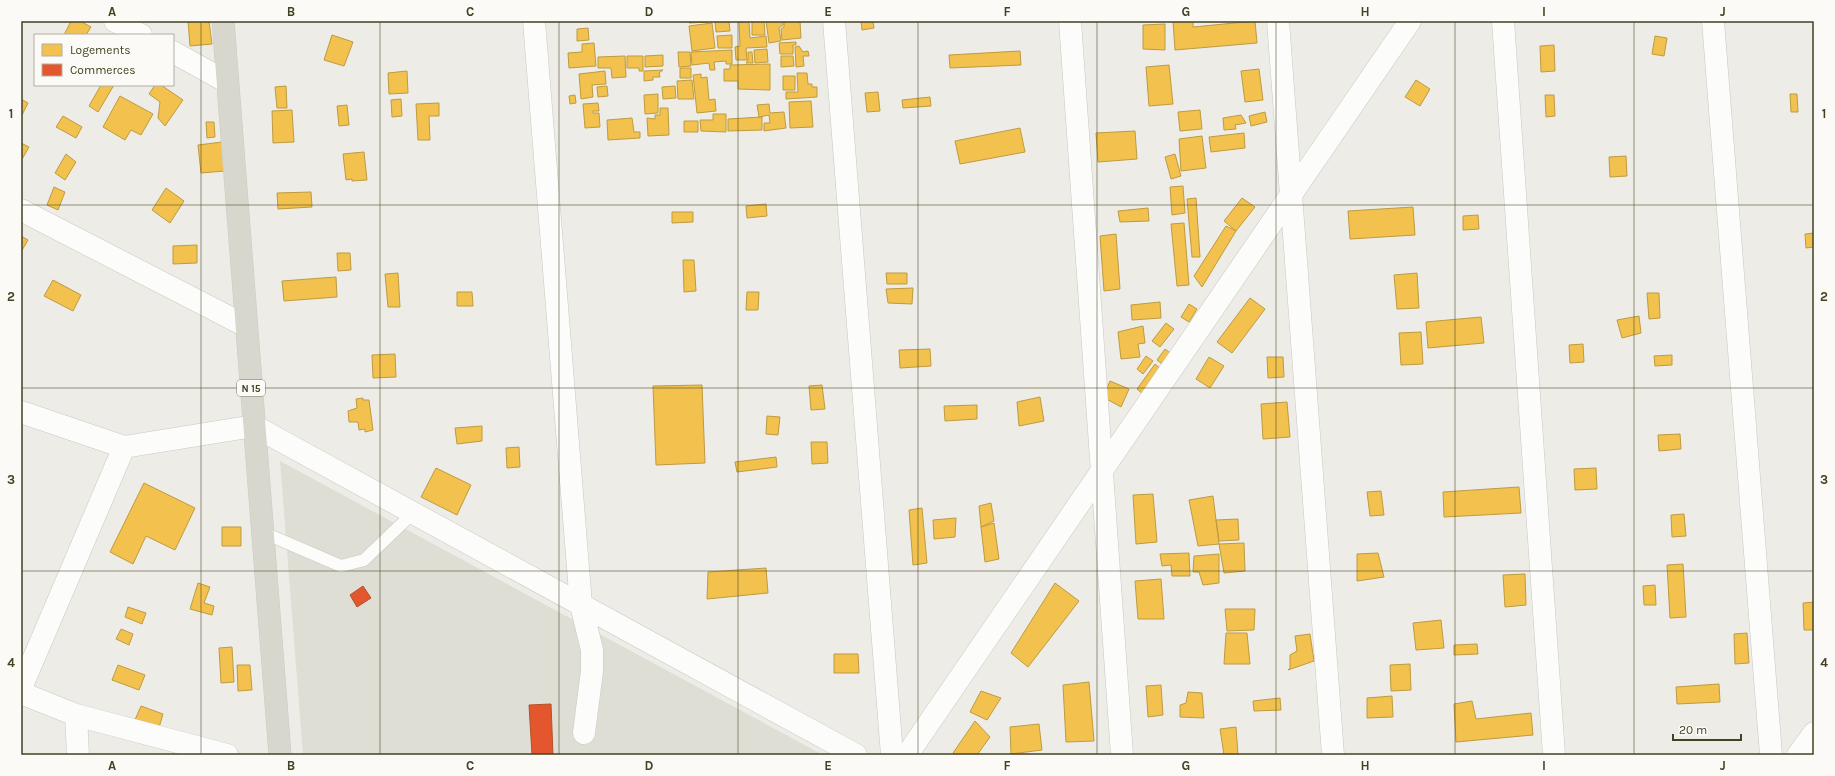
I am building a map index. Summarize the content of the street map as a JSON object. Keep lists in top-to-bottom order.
{
  "streets": {
    "main road": ["N 15"]
  },
  "legend": ["Logements", "Commerces"],
  "scale_bar": "20 m",
  "grid": {
    "columns": [
      "A",
      "B",
      "C",
      "D",
      "E",
      "F",
      "G",
      "H",
      "I",
      "J"
    ],
    "rows": [
      "1",
      "2",
      "3",
      "4"
    ]
  }
}
